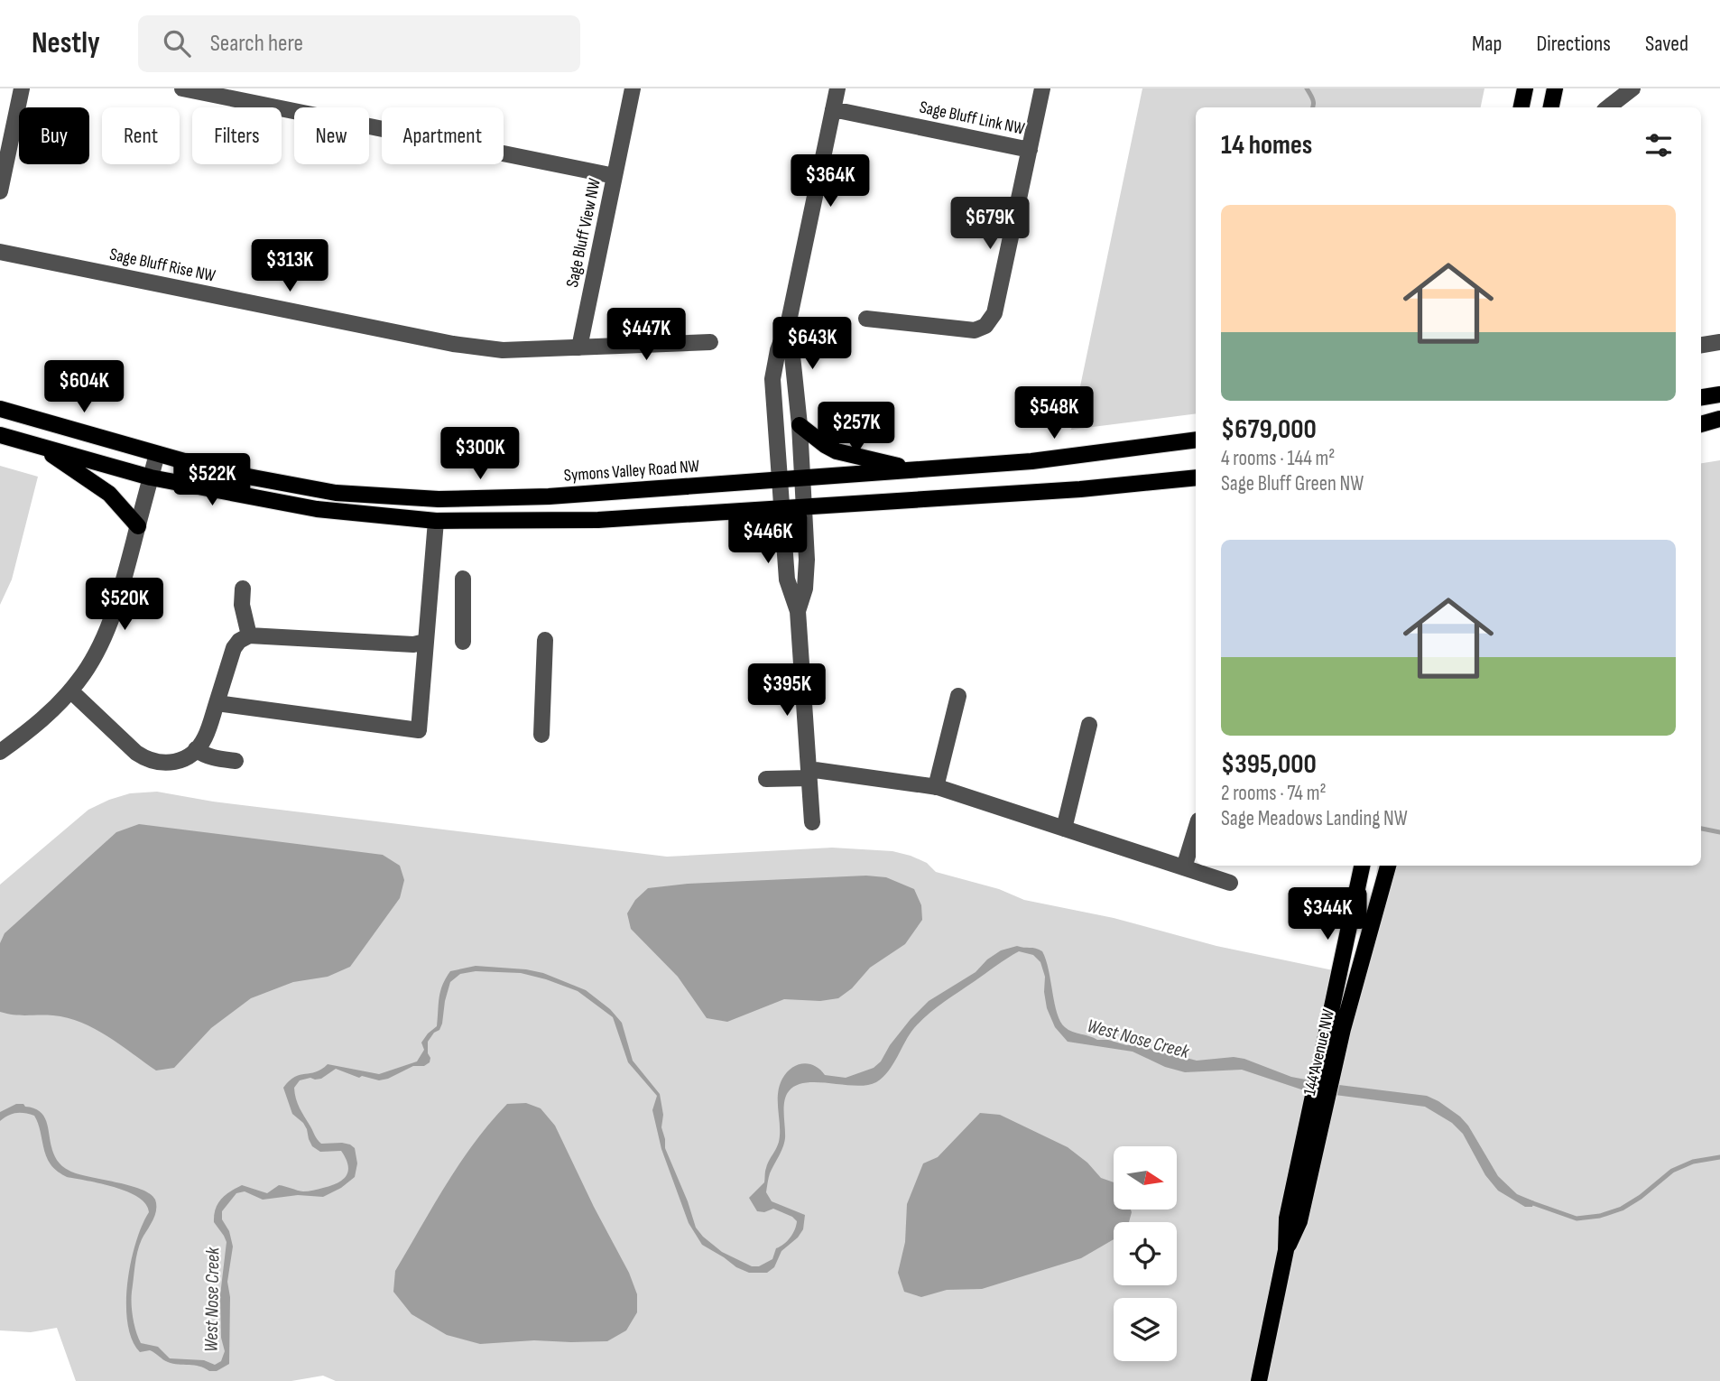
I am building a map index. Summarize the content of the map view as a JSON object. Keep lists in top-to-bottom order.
{
  "streets": {
    "main road": ["Symons Valley Road NW", "144 Avenue NW"],
    "street": ["Sage Bluff Link NW", "Sage Bluff View NW", "Sage Bluff Rise NW"]
  },
  "crossings": [
    ["Sage Bluff View NW", "Sage Bluff Rise NW"]
  ],
  "water": ["West Nose Creek"],
  "north": "right",
  "page": {
    "header": "Nestly",
    "search": "Search here",
    "nav": ["Map", "Directions", "Saved"],
    "chip": [
      "Buy",
      "Rent",
      "Filters",
      "New",
      "Apartment"
    ],
    "heading": "14 homes",
    "price": [
      "$364K",
      "$679K",
      "$313K",
      "$447K",
      "$643K",
      "$604K",
      "$548K",
      "$257K",
      "$300K",
      "$522K",
      "$446K",
      "$520K",
      "$395K",
      "$344K"
    ],
    "list": [
      {
        "name": "$679,000",
        "note": "4 rooms · 144 m² · Sage Bluff Green NW"
      },
      {
        "name": "$395,000",
        "note": "2 rooms · 74 m² · Sage Meadows Landing NW"
      }
    ]
  }
}
